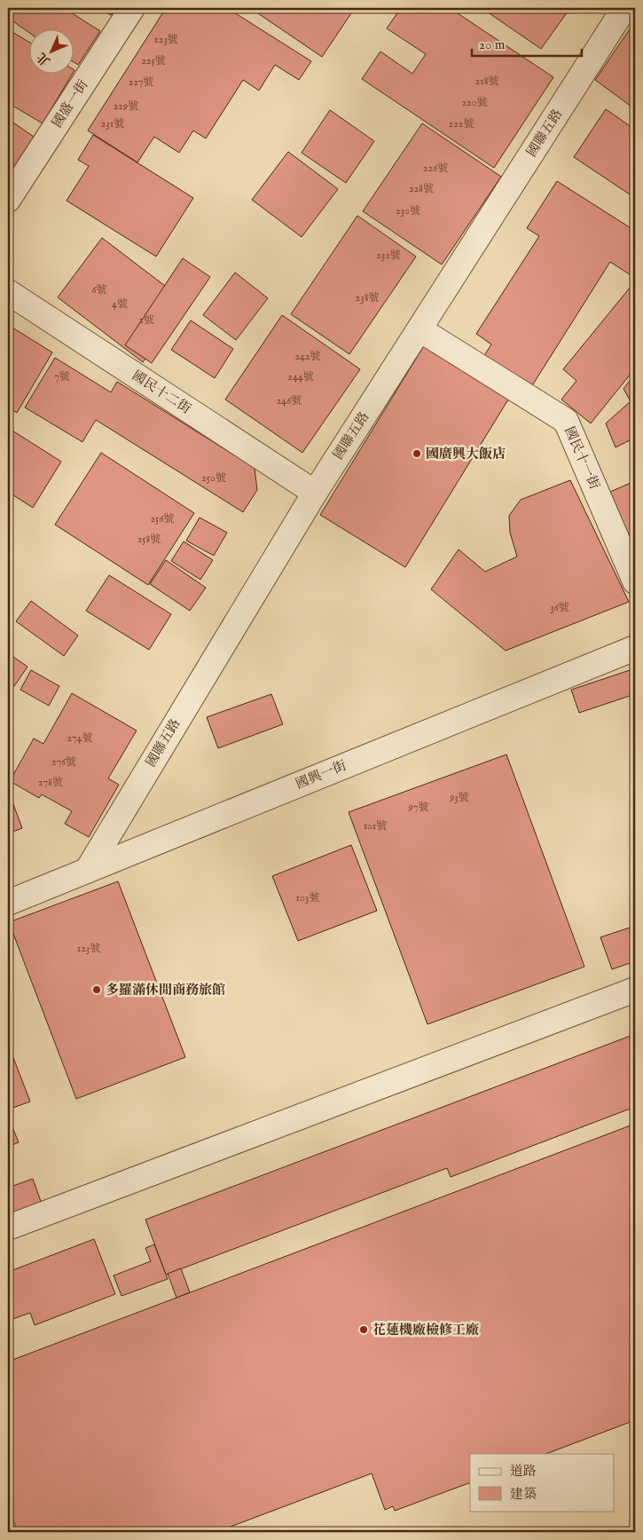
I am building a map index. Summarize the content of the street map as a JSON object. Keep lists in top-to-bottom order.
{
  "streets": {
    "street": [
      "國盛一街",
      "國聯五路",
      "國民十二街",
      "國民十一街",
      "國興一街"
    ]
  },
  "crossings": [
    ["國聯五路", "國民十二街"],
    ["國聯五路", "國民十一街"],
    ["國聯五路", "國興一街"]
  ],
  "places": ["國廣興大飯店", "多羅滿休閒商務旅館", "花蓮機廠檢修工廠"],
  "house_numbers": [
    "223號",
    "225號",
    "218號",
    "227號",
    "220號",
    "229號",
    "231號",
    "222號",
    "226號",
    "228號",
    "230號",
    "232號",
    "6號",
    "238號",
    "4號",
    "2號",
    "242號",
    "7號",
    "244號",
    "246號",
    "250號",
    "256號",
    "258號",
    "36號",
    "274號",
    "276號",
    "278號",
    "93號",
    "97號",
    "101號",
    "103號",
    "123號"
  ],
  "legend": ["道路", "建築"],
  "scale_bar": "20 m",
  "north": "bottom left"
}
